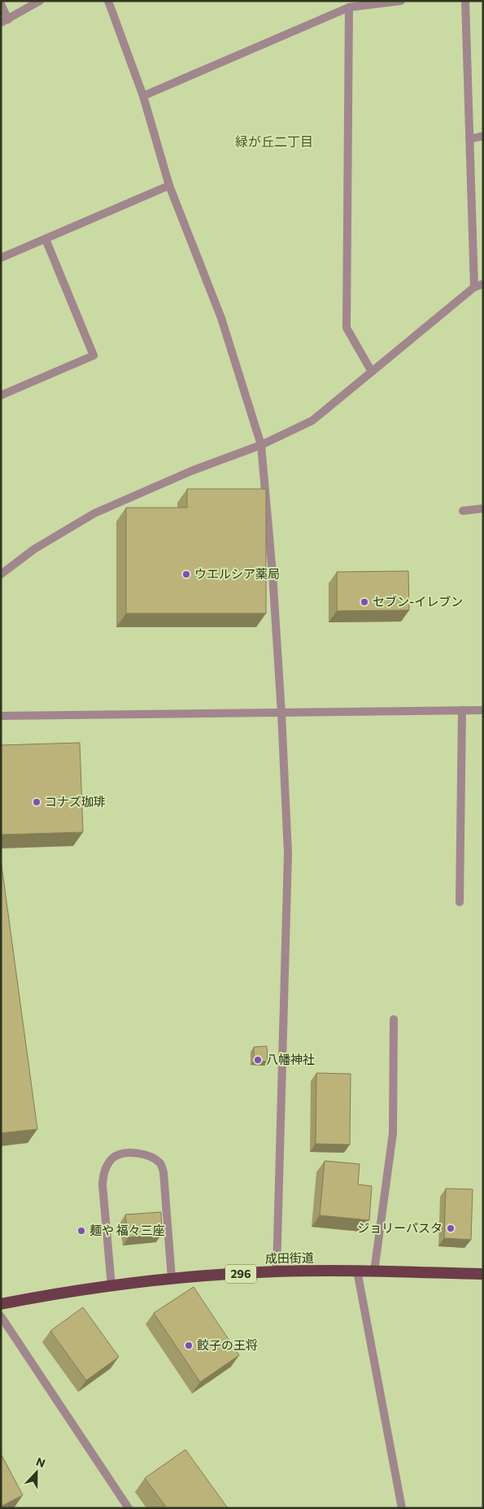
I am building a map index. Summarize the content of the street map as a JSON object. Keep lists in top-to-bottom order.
{
  "streets": {
    "highway": ["成田街道", "296"]
  },
  "districts": ["緑が丘二丁目"],
  "places": [
    "ウエルシア薬局",
    "セブン-イレブン",
    "コナズ珈琲",
    "八幡神社",
    "ジョリーパスタ",
    "麺や 福々三座",
    "餃子の王将"
  ],
  "north": "top"
}
